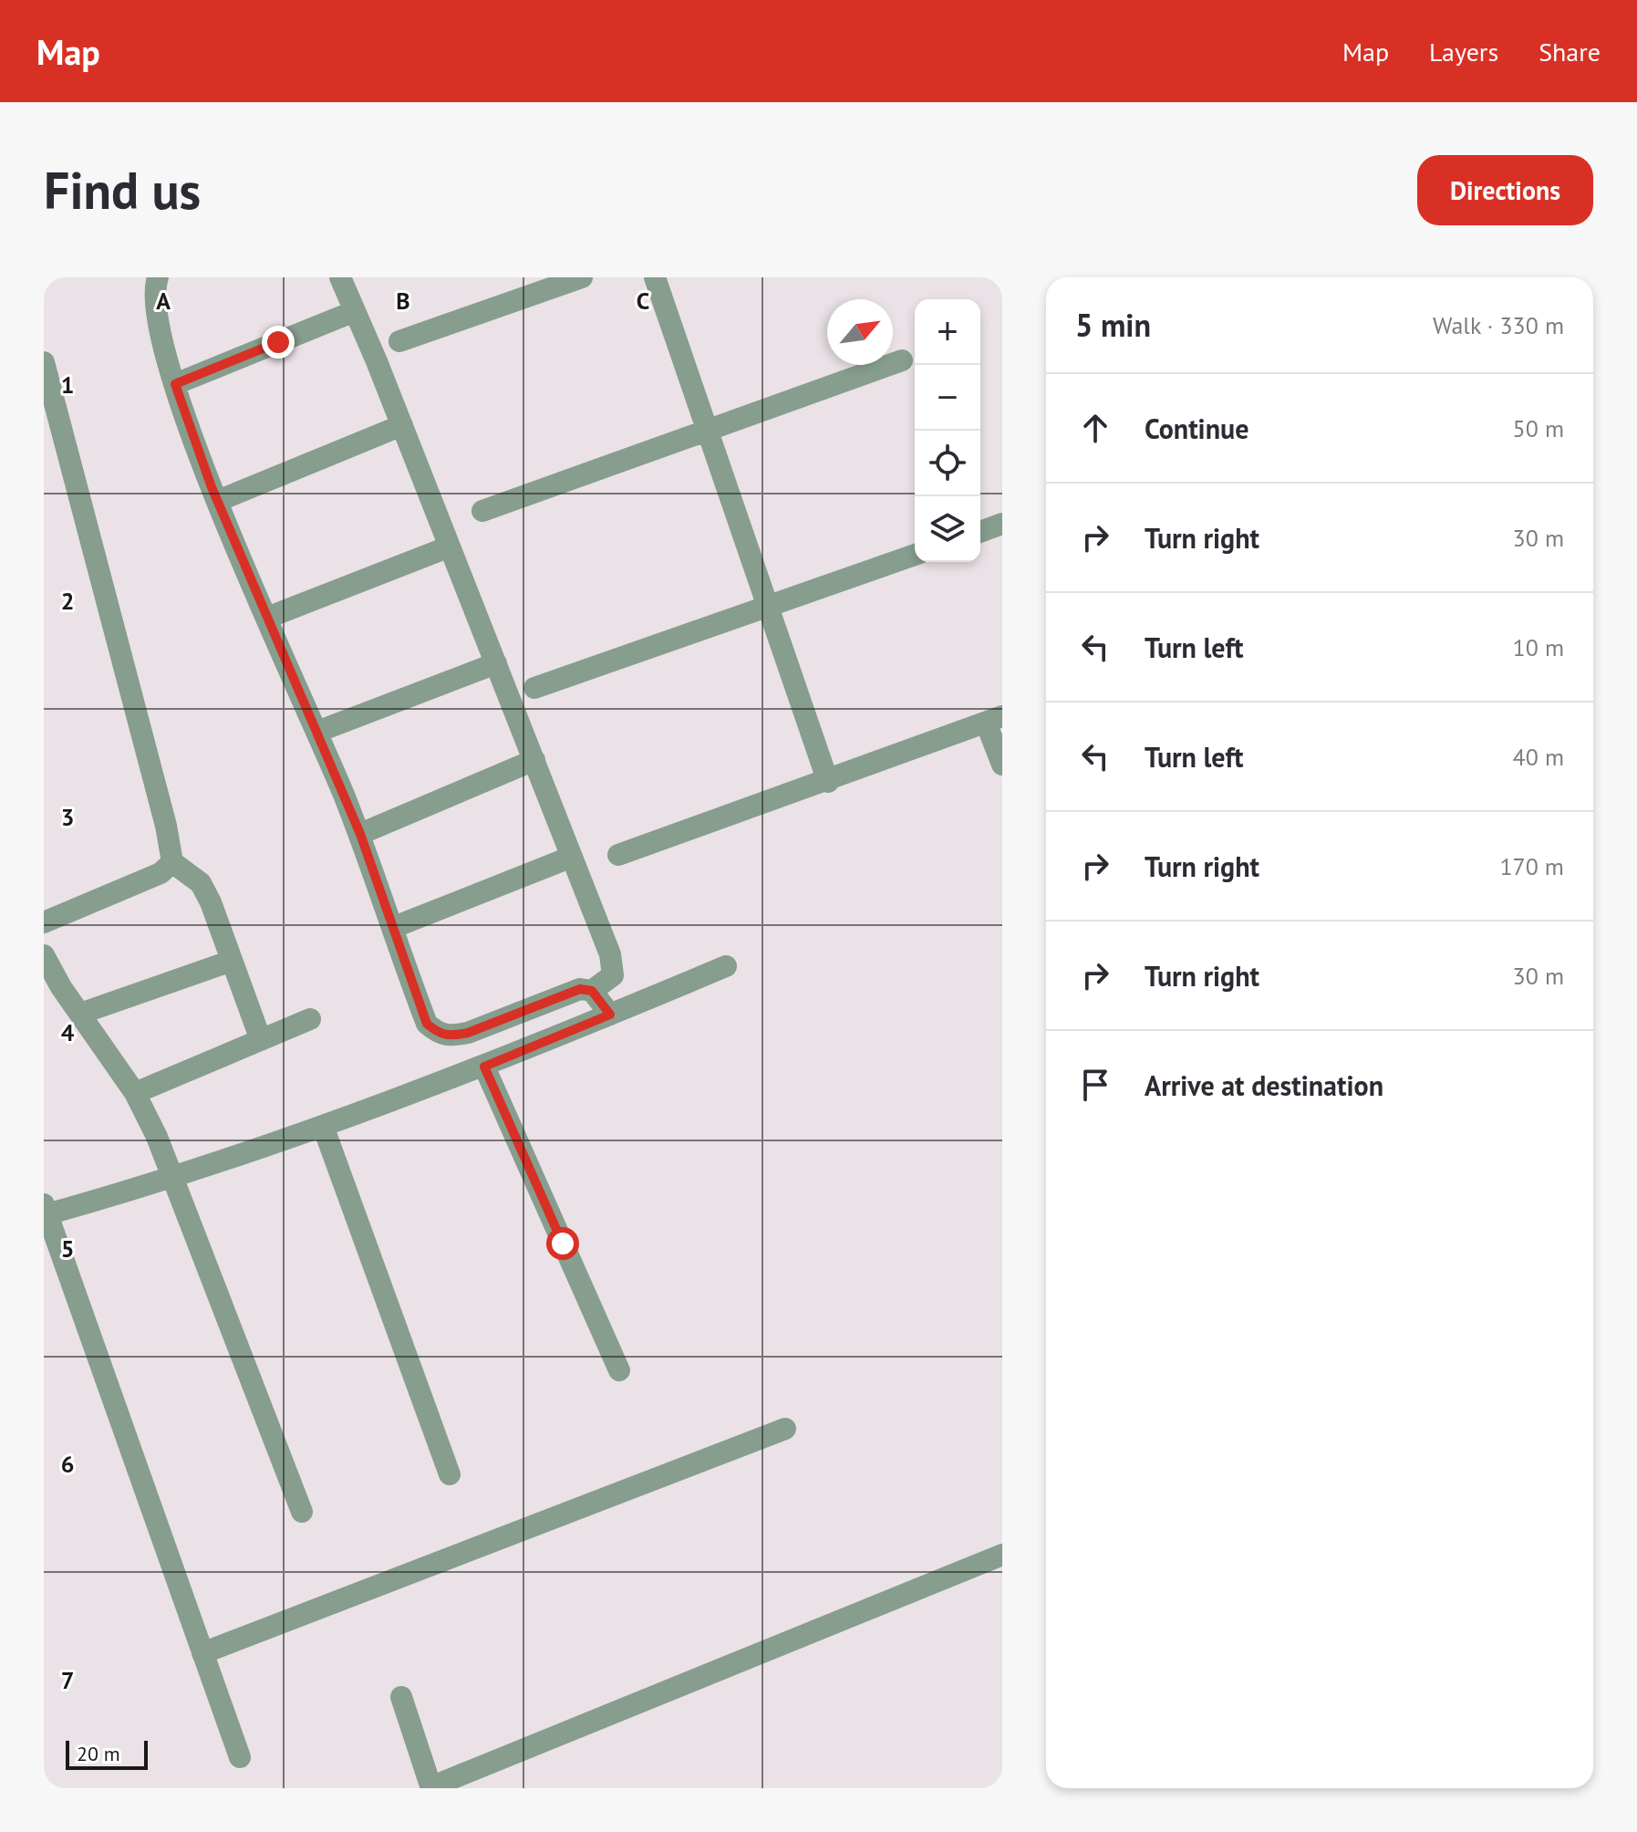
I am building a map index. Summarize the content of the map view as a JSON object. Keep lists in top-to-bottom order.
{
  "scale_bar": "20 m",
  "north": "top right",
  "page": {
    "header": "Map",
    "nav": ["Map", "Layers", "Share"],
    "buttons": "Directions",
    "title": "Find us",
    "heading": ["5 min", "Walk · 330 m"],
    "map_buttons": ["+", "−"],
    "list": [
      ["Continue", "50 m"],
      ["Turn right", "30 m"],
      ["Turn left", "10 m"],
      ["Turn left", "40 m"],
      ["Turn right", "170 m"],
      ["Turn right", "30 m"],
      "Arrive at destination"
    ],
    "scale": "20 m"
  },
  "grid": {
    "columns": ["A", "B", "C"],
    "rows": [
      "1",
      "2",
      "3",
      "4",
      "5",
      "6",
      "7"
    ]
  }
}
